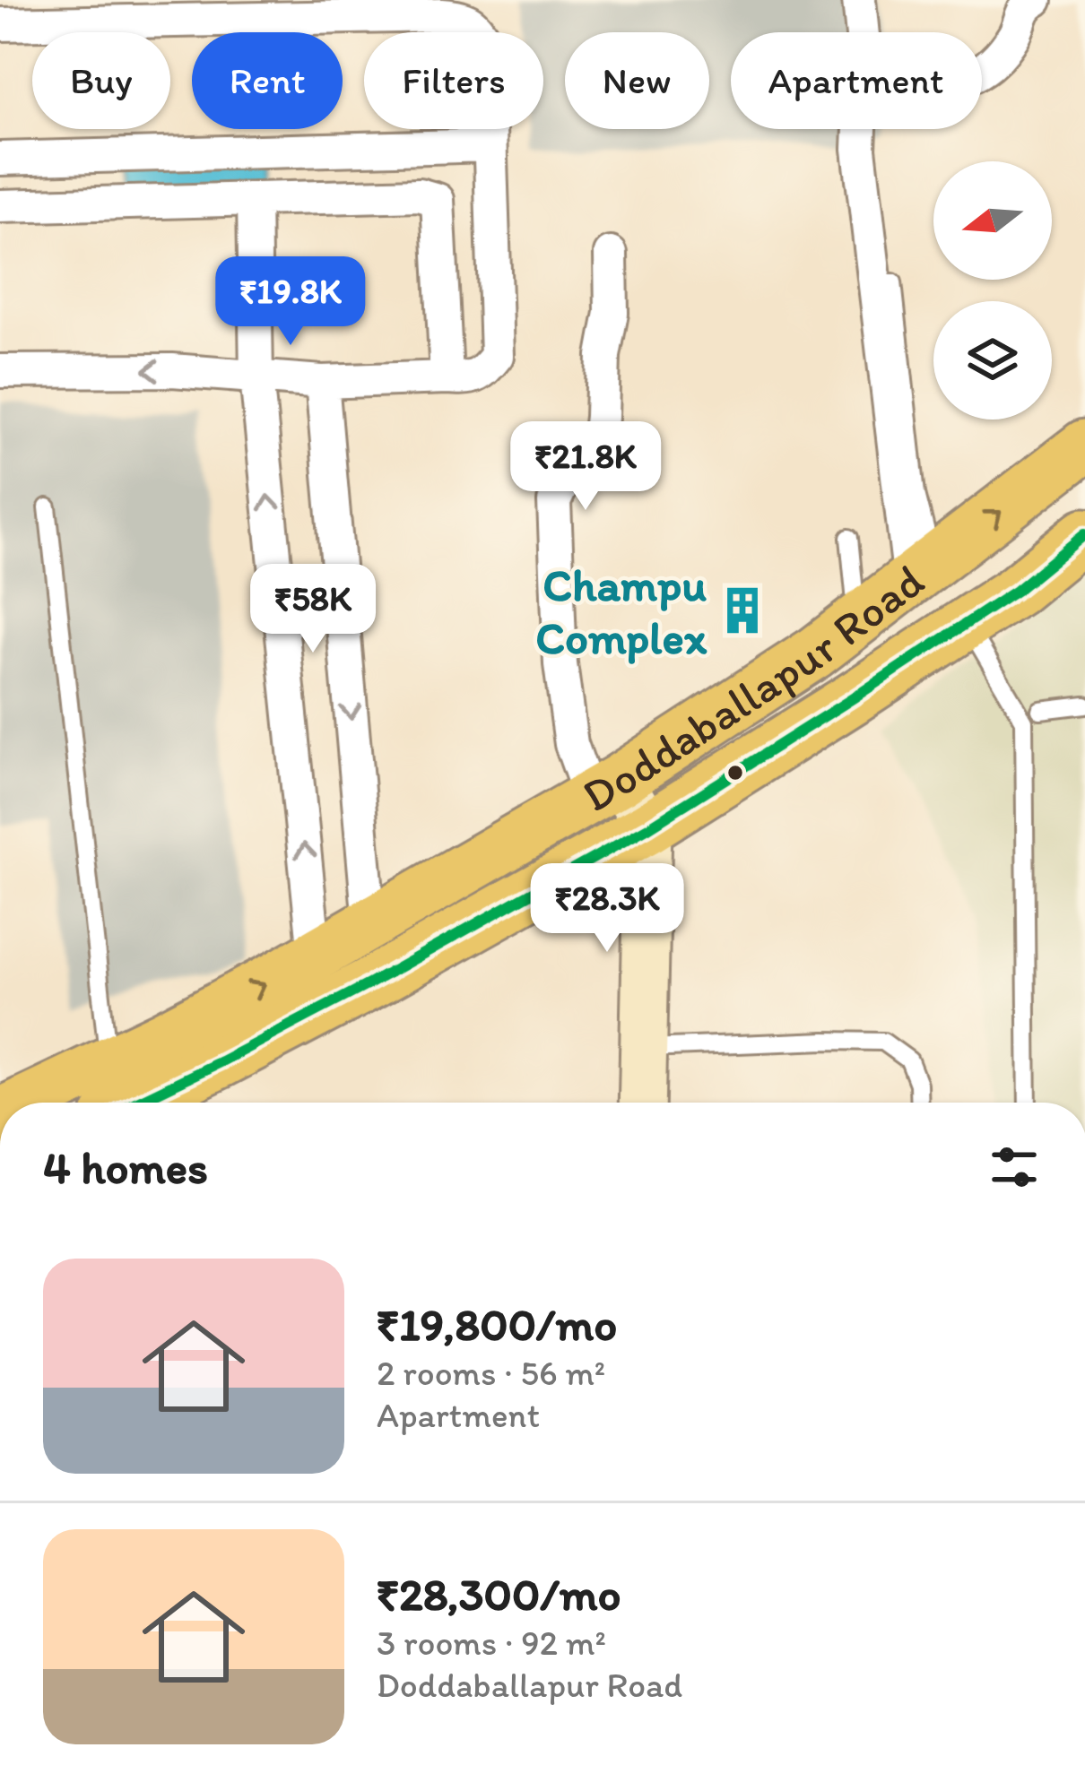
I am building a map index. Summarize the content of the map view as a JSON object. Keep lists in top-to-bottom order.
{
  "streets": {
    "main road": ["Doddaballapur Road"]
  },
  "places": {
    "building": ["Champu Complex"]
  },
  "north": "left",
  "page": {
    "chip": [
      "Buy",
      "Rent",
      "Filters",
      "New",
      "Apartment"
    ],
    "price": [
      "₹19.8K",
      "₹21.8K",
      "₹58K",
      "₹28.3K"
    ],
    "heading": "4 homes",
    "list": [
      {
        "name": "₹19,800/mo",
        "note": "2 rooms · 56 m² · Apartment"
      },
      {
        "name": "₹28,300/mo",
        "note": "3 rooms · 92 m² · Doddaballapur Road"
      }
    ]
  }
}
